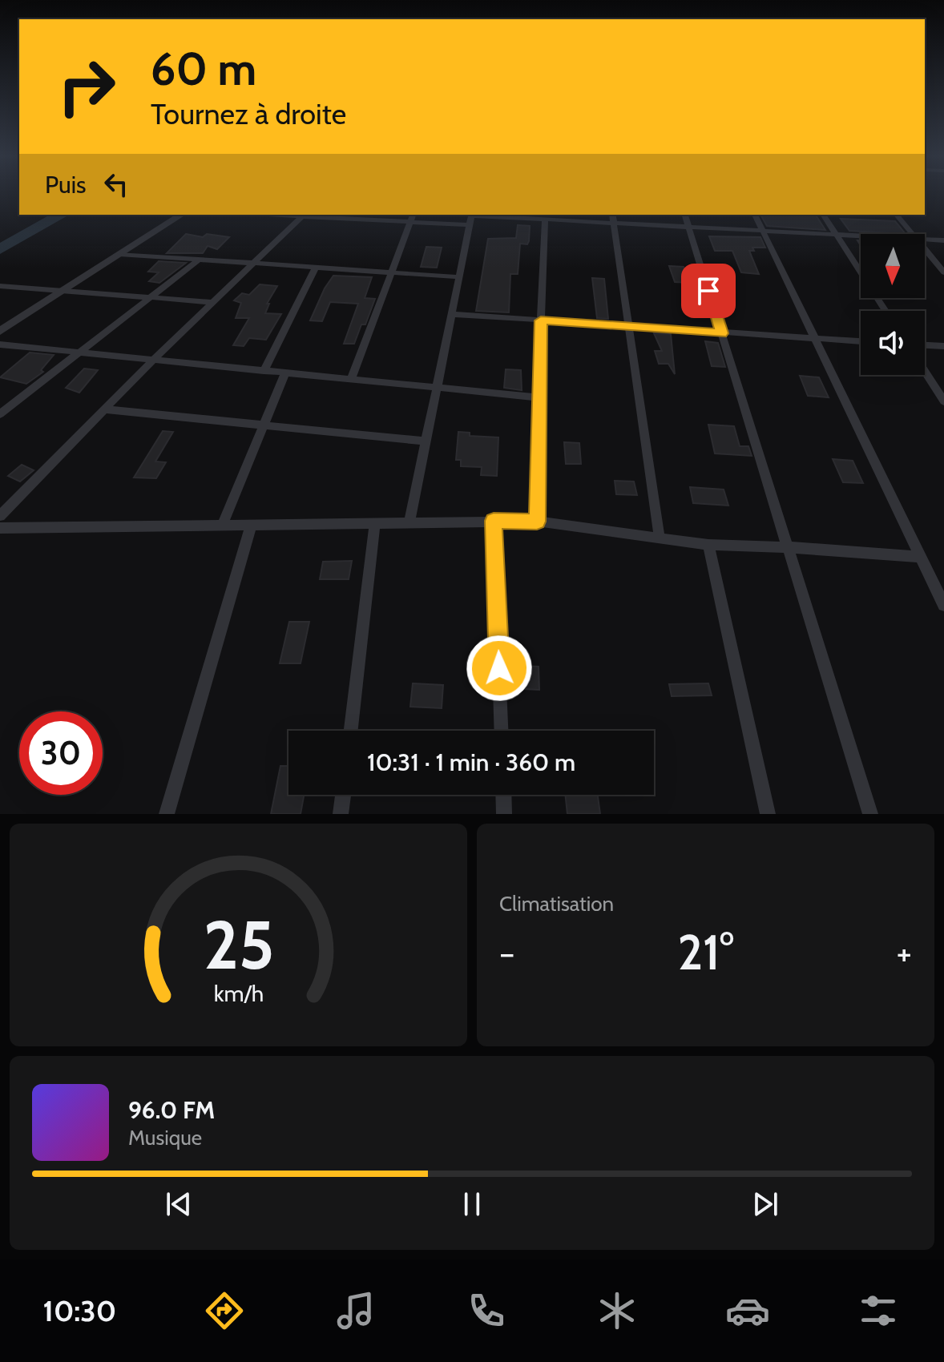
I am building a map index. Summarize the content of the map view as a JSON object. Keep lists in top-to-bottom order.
{
  "north": "bottom",
  "page": {
    "turn": ["60 m", "Tournez à droite"],
    "then": "Puis",
    "limit": "30",
    "trip": "10:31 · 1 min · 360 m",
    "tile": "Climatisation",
    "heat": ["−", "21°", "+"],
    "song": ["96.0 FM", "Musique"],
    "tabs": "10:30",
    "gauge": ["25", "km/h"]
  }
}
